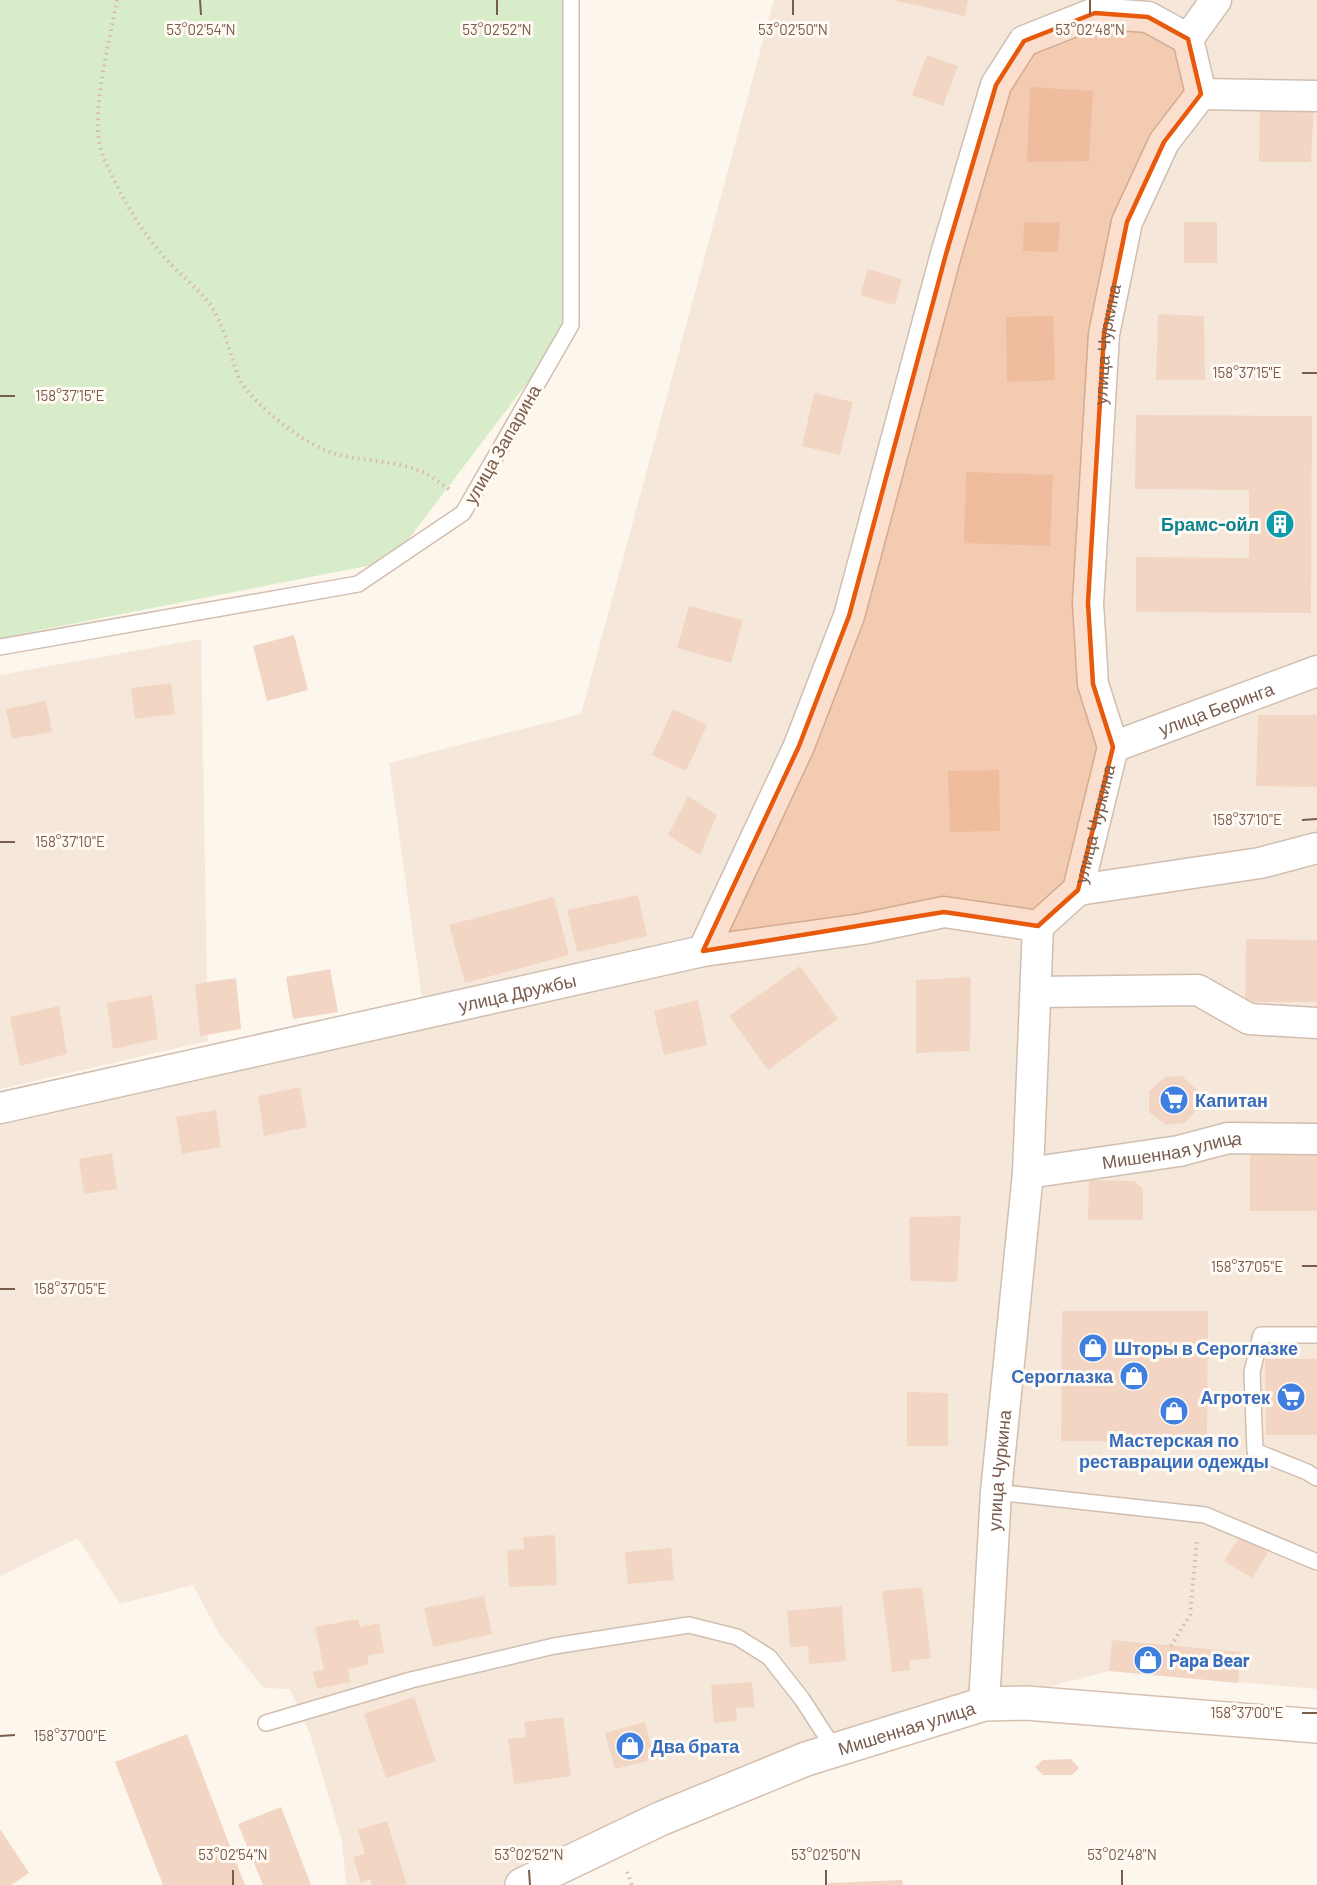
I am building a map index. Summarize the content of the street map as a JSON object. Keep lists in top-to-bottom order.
{
  "streets": {
    "main road": ["Мишенная улица"],
    "street": ["улица Чуркина", "улица Беринга", "улица Дружбы"],
    "lane": ["улица Запарина"]
  },
  "crossings": [
    ["улица Чуркина", "улица Беринга"],
    ["улица Чуркина", "улица Дружбы"],
    ["улица Чуркина", "Мишенная улица"]
  ],
  "places": {
    "building": ["Брамс-ойл"],
    "supermarket": ["Капитан", "Агротек"],
    "shop": [
      "Шторы в Сероглазке",
      "Сероглазка",
      "Мастерская по реставрации одежды",
      "Papa Bear",
      "Два брата"
    ]
  },
  "coordinates": [
    "53°02'54\"N",
    "53°02'52\"N",
    "53°02'50\"N",
    "53°02'48\"N",
    "158°37'15\"E",
    "158°37'10\"E",
    "158°37'05\"E",
    "158°37'00\"E"
  ]
}
